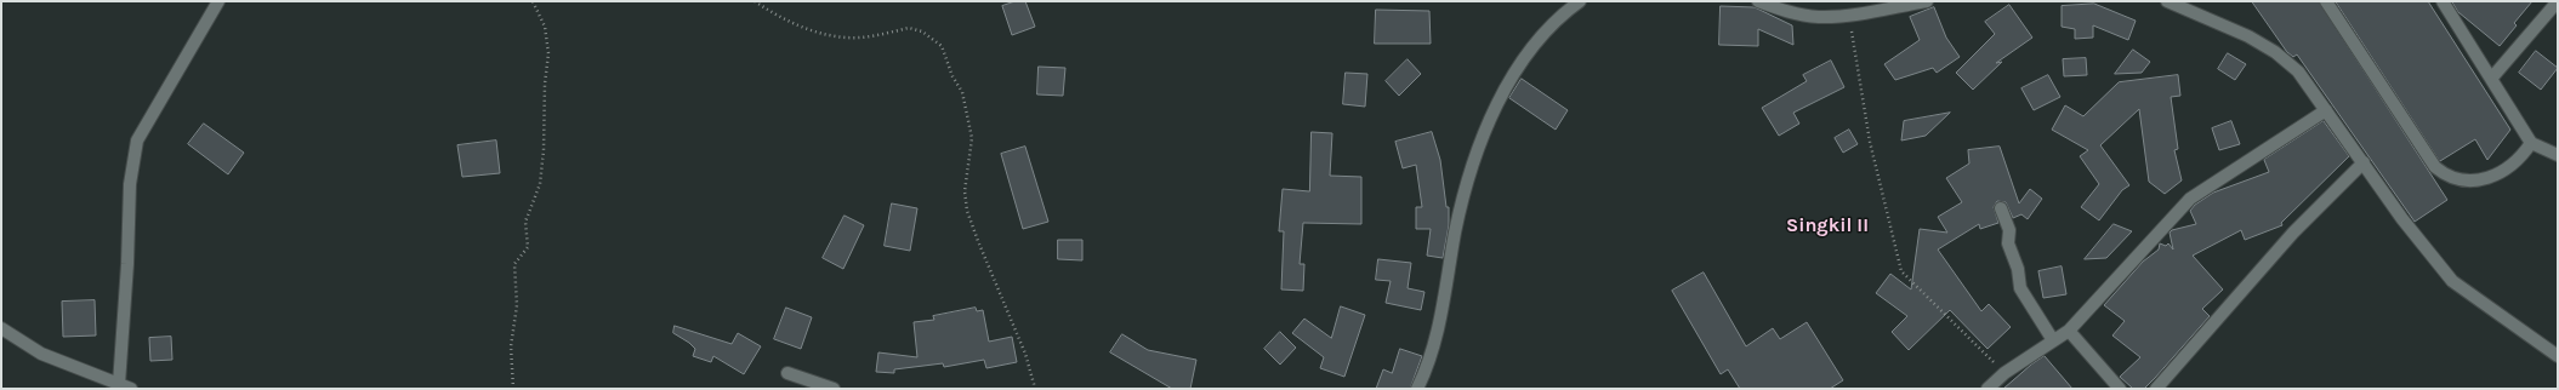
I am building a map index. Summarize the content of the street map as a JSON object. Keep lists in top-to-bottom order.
{
  "districts": ["Singkil II"]
}
